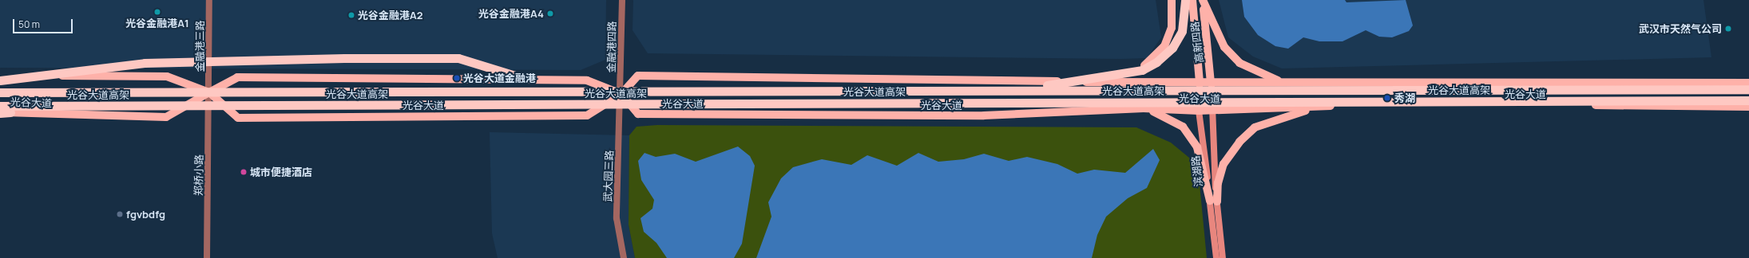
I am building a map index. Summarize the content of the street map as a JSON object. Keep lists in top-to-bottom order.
{
  "streets": {
    "highway": ["光谷大道高架"],
    "main road": ["高新四路", "光谷大道", "滨湖路"],
    "street": [
      "金融港三路",
      "金融港四路",
      "郑桥小路",
      "武大园三路"
    ]
  },
  "crossings": [
    ["高新四路", "光谷大道"],
    ["高新四路", "滨湖路"],
    ["金融港三路", "光谷大道"],
    ["金融港三路", "郑桥小路"],
    ["金融港四路", "光谷大道"],
    ["金融港四路", "武大园三路"],
    ["光谷大道", "滨湖路"],
    ["光谷大道", "郑桥小路"],
    ["光谷大道", "武大园三路"]
  ],
  "places": [
    "光谷金融港A1",
    "光谷金融港A4",
    "光谷金融港A2",
    "武汉市天然气公司",
    "光谷大道金融港",
    "秀湖",
    "城市便捷酒店",
    "fgvbdfg"
  ],
  "scale_bar": "50 m"
}
